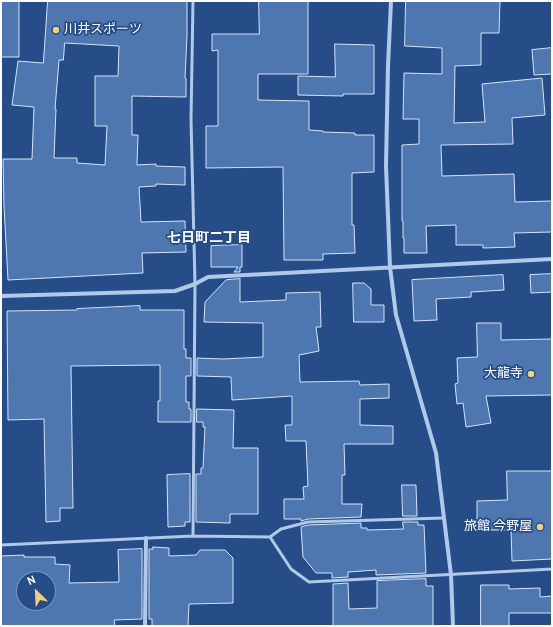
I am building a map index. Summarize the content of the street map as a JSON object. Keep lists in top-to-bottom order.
{
  "districts": ["七日町二丁目"],
  "places": ["川井スポーツ", "大龍寺", "旅館 今野屋"],
  "north": "top left"
}
